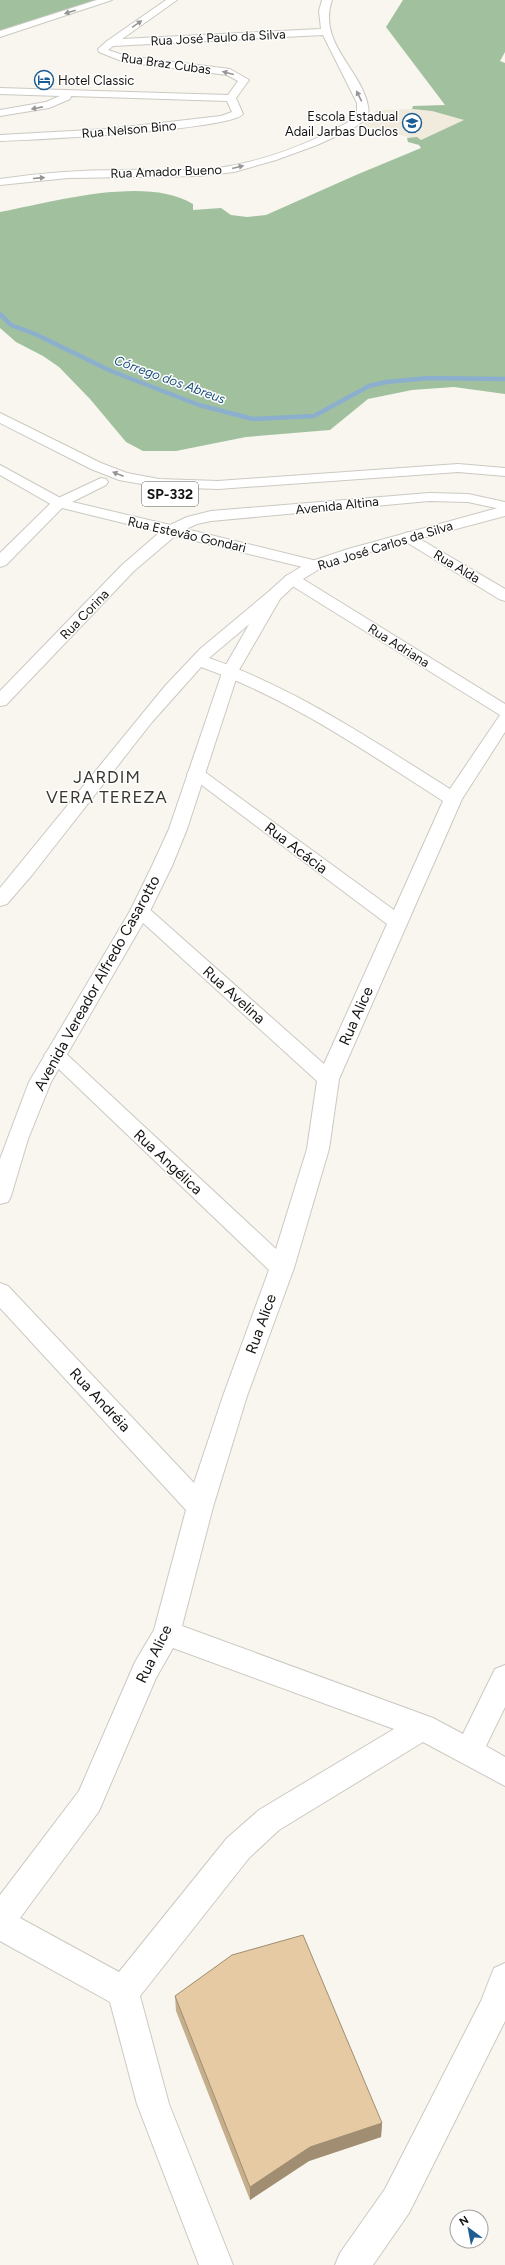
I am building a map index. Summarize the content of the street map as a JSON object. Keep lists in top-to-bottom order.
{
  "streets": {
    "street": [
      "Rua José Paulo da Silva",
      "Rua Braz Cubas",
      "Rua Nelson Bino",
      "Rua Amador Bueno",
      "SP-332",
      "Avenida Altina",
      "Rua Estevão Gondari",
      "Rua José Carlos da Silva",
      "Rua Alda",
      "Rua Corina",
      "Rua Adriana",
      "Rua Acácia",
      "Avenida Vereador Alfredo Casarotto",
      "Rua Avelina",
      "Rua Alice",
      "Rua Angélica",
      "Rua Andréia"
    ]
  },
  "crossings": [
    ["Rua José Paulo da Silva", "Rua Braz Cubas"],
    ["Rua José Paulo da Silva", "Rua Amador Bueno"],
    ["Rua Braz Cubas", "Rua Nelson Bino"],
    ["Avenida Altina", "Rua Estevão Gondari"],
    ["Avenida Altina", "Rua Corina"],
    ["Rua Estevão Gondari", "Rua José Carlos da Silva"],
    ["Rua Estevão Gondari", "Rua Corina"],
    ["Rua José Carlos da Silva", "Rua Alda"],
    ["Rua José Carlos da Silva", "Rua Adriana"],
    ["Rua José Carlos da Silva", "Avenida Vereador Alfredo Casarotto"],
    ["Rua Acácia", "Avenida Vereador Alfredo Casarotto"],
    ["Rua Acácia", "Rua Alice"],
    ["Avenida Vereador Alfredo Casarotto", "Rua Avelina"],
    ["Avenida Vereador Alfredo Casarotto", "Rua Angélica"],
    ["Rua Avelina", "Rua Alice"],
    ["Rua Alice", "Rua Angélica"],
    ["Rua Alice", "Rua Andréia"]
  ],
  "districts": ["JARDIM VERA TEREZA"],
  "water": ["Córrego dos Abreus"],
  "places": {
    "hotel": ["Hotel Classic"],
    "school or university": ["Escola Estadual Adail Jarbas Duclos"]
  },
  "north": "top left"
}
